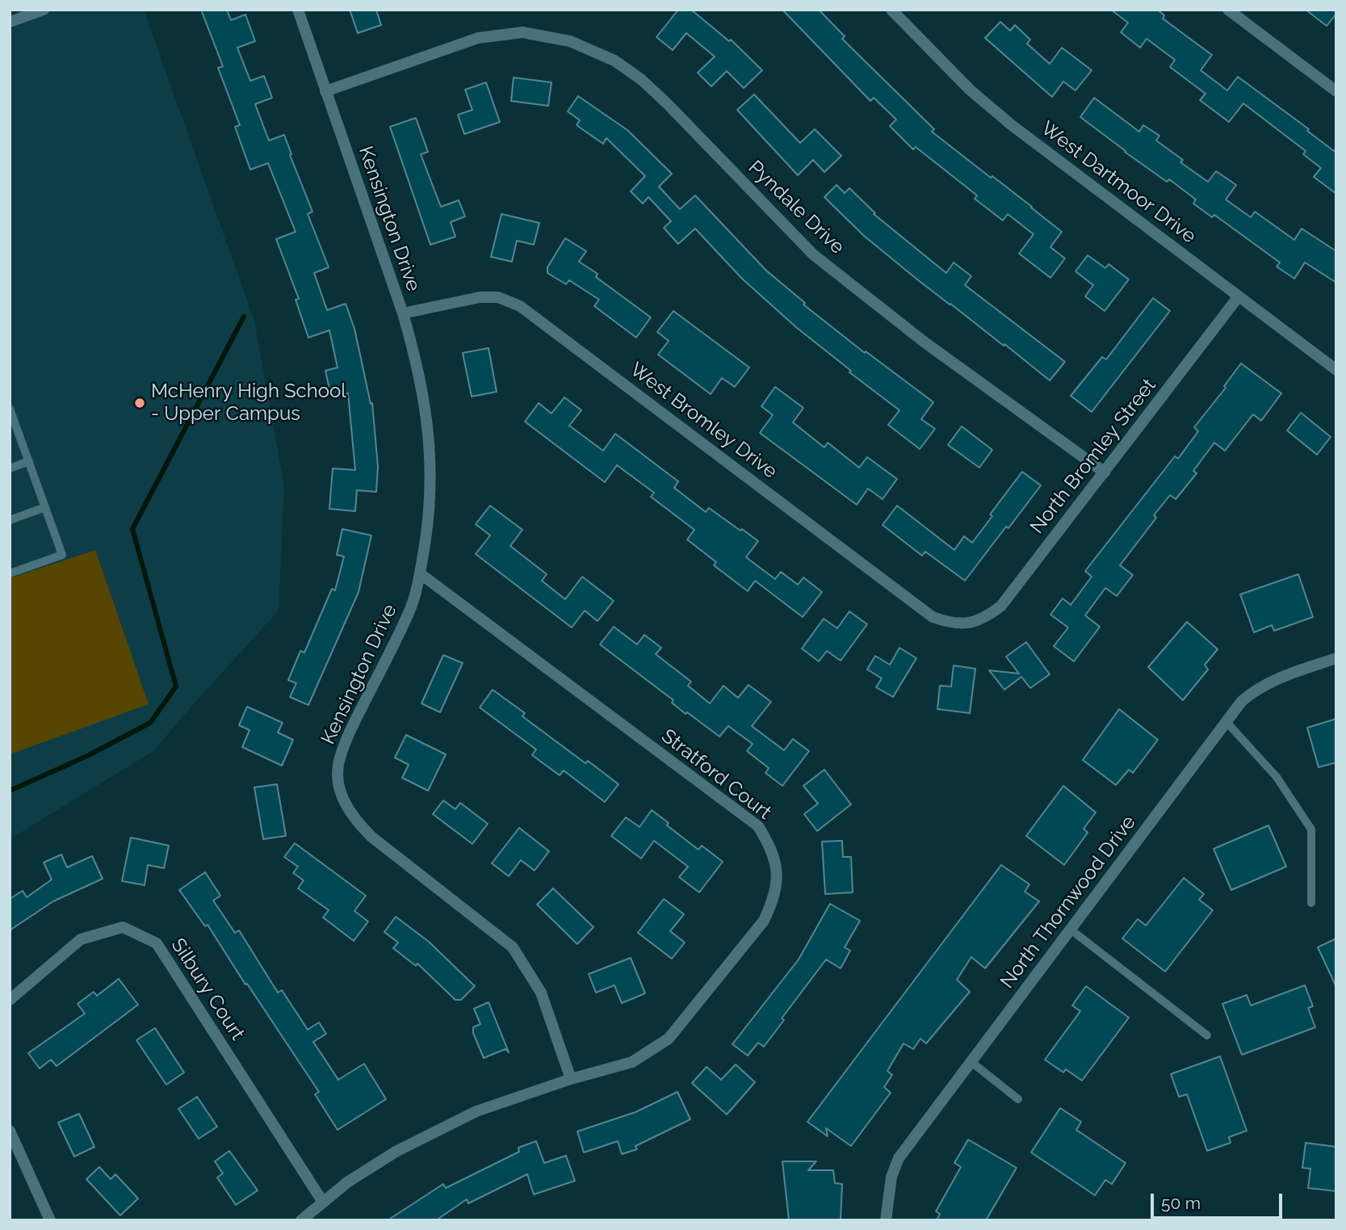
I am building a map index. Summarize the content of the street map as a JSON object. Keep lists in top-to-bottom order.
{
  "streets": {
    "street": [
      "West Dartmoor Drive",
      "Pyndale Drive",
      "Kensington Drive",
      "West Bromley Drive",
      "North Bromley Street",
      "Stratford Court",
      "North Thornwood Drive",
      "Silbury Court"
    ]
  },
  "crossings": [
    ["West Dartmoor Drive", "North Bromley Street"],
    ["Pyndale Drive", "Kensington Drive"],
    ["Pyndale Drive", "North Bromley Street"],
    ["Kensington Drive", "West Bromley Drive"],
    ["Kensington Drive", "Stratford Court"],
    ["West Bromley Drive", "North Bromley Street"]
  ],
  "places": ["McHenry High School - Upper Campus"],
  "scale_bar": "50 m"
}
